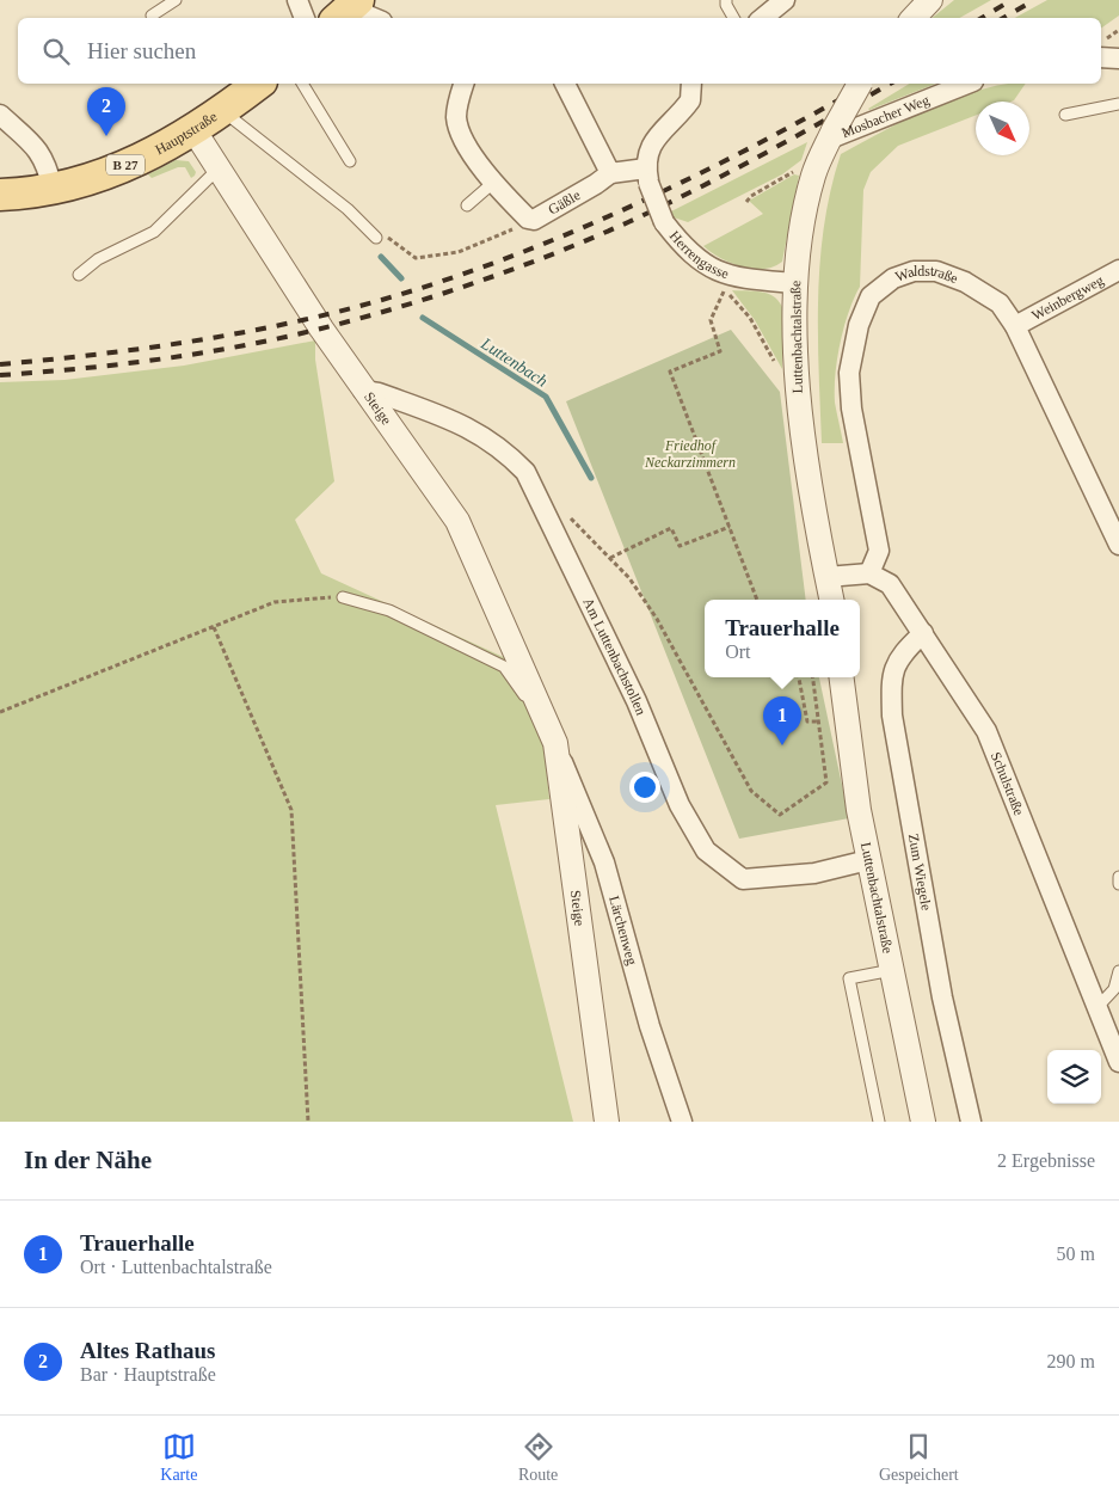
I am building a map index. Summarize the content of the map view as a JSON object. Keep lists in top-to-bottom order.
{
  "streets": {
    "main road": ["Hauptstraße", "B 27"],
    "street": [
      "Mosbacher Weg",
      "Gäßle",
      "Herrengasse",
      "Waldstraße",
      "Weinbergweg",
      "Luttenbachtalstraße",
      "Steige",
      "Am Luttenbachstollen",
      "Schulstraße",
      "Zum Wiegele",
      "Lärchenweg"
    ]
  },
  "crossings": [
    ["Mosbacher Weg", "Luttenbachtalstraße"],
    ["Hauptstraße", "Steige"],
    ["Gäßle", "Herrengasse"],
    ["Herrengasse", "Luttenbachtalstraße"],
    ["Waldstraße", "Weinbergweg"],
    ["Waldstraße", "Schulstraße"],
    ["Luttenbachtalstraße", "Am Luttenbachstollen"],
    ["Steige", "Am Luttenbachstollen"],
    ["Steige", "Lärchenweg"],
    ["Schulstraße", "Zum Wiegele"]
  ],
  "water": ["Luttenbach"],
  "parks": ["Friedhof Neckarzimmern"],
  "north": "bottom right",
  "page": {
    "search": "Hier suchen",
    "pins": ["2", "1"],
    "popup": ["Trauerhalle", "Ort"],
    "heading": ["In der Nähe", "2 Ergebnisse"],
    "list": [
      {
        "mark": "1",
        "name": "Trauerhalle",
        "note": "Ort · Luttenbachtalstraße",
        "value": "50 m"
      },
      {
        "mark": "2",
        "name": "Altes Rathaus",
        "note": "Bar · Hauptstraße",
        "value": "290 m"
      }
    ],
    "nav": ["Karte", "Route", "Gespeichert"]
  }
}
